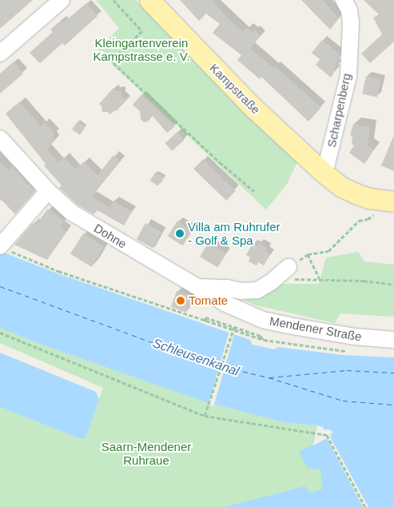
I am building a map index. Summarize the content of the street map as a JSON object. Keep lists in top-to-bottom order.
{
  "streets": {
    "main road": ["Kampstraße"],
    "street": ["Scharpenberg", "Dohne", "Mendener Straße"]
  },
  "crossings": [
    ["Kampstraße", "Scharpenberg"],
    ["Dohne", "Mendener Straße"]
  ],
  "water": ["Schleusenkanal"],
  "parks": ["Kleingartenverein Kampstrasse e. V.", "Saarn-Mendener Ruhraue"],
  "places": ["Villa am Ruhrufer - Golf & Spa", "Tomate"]
}
